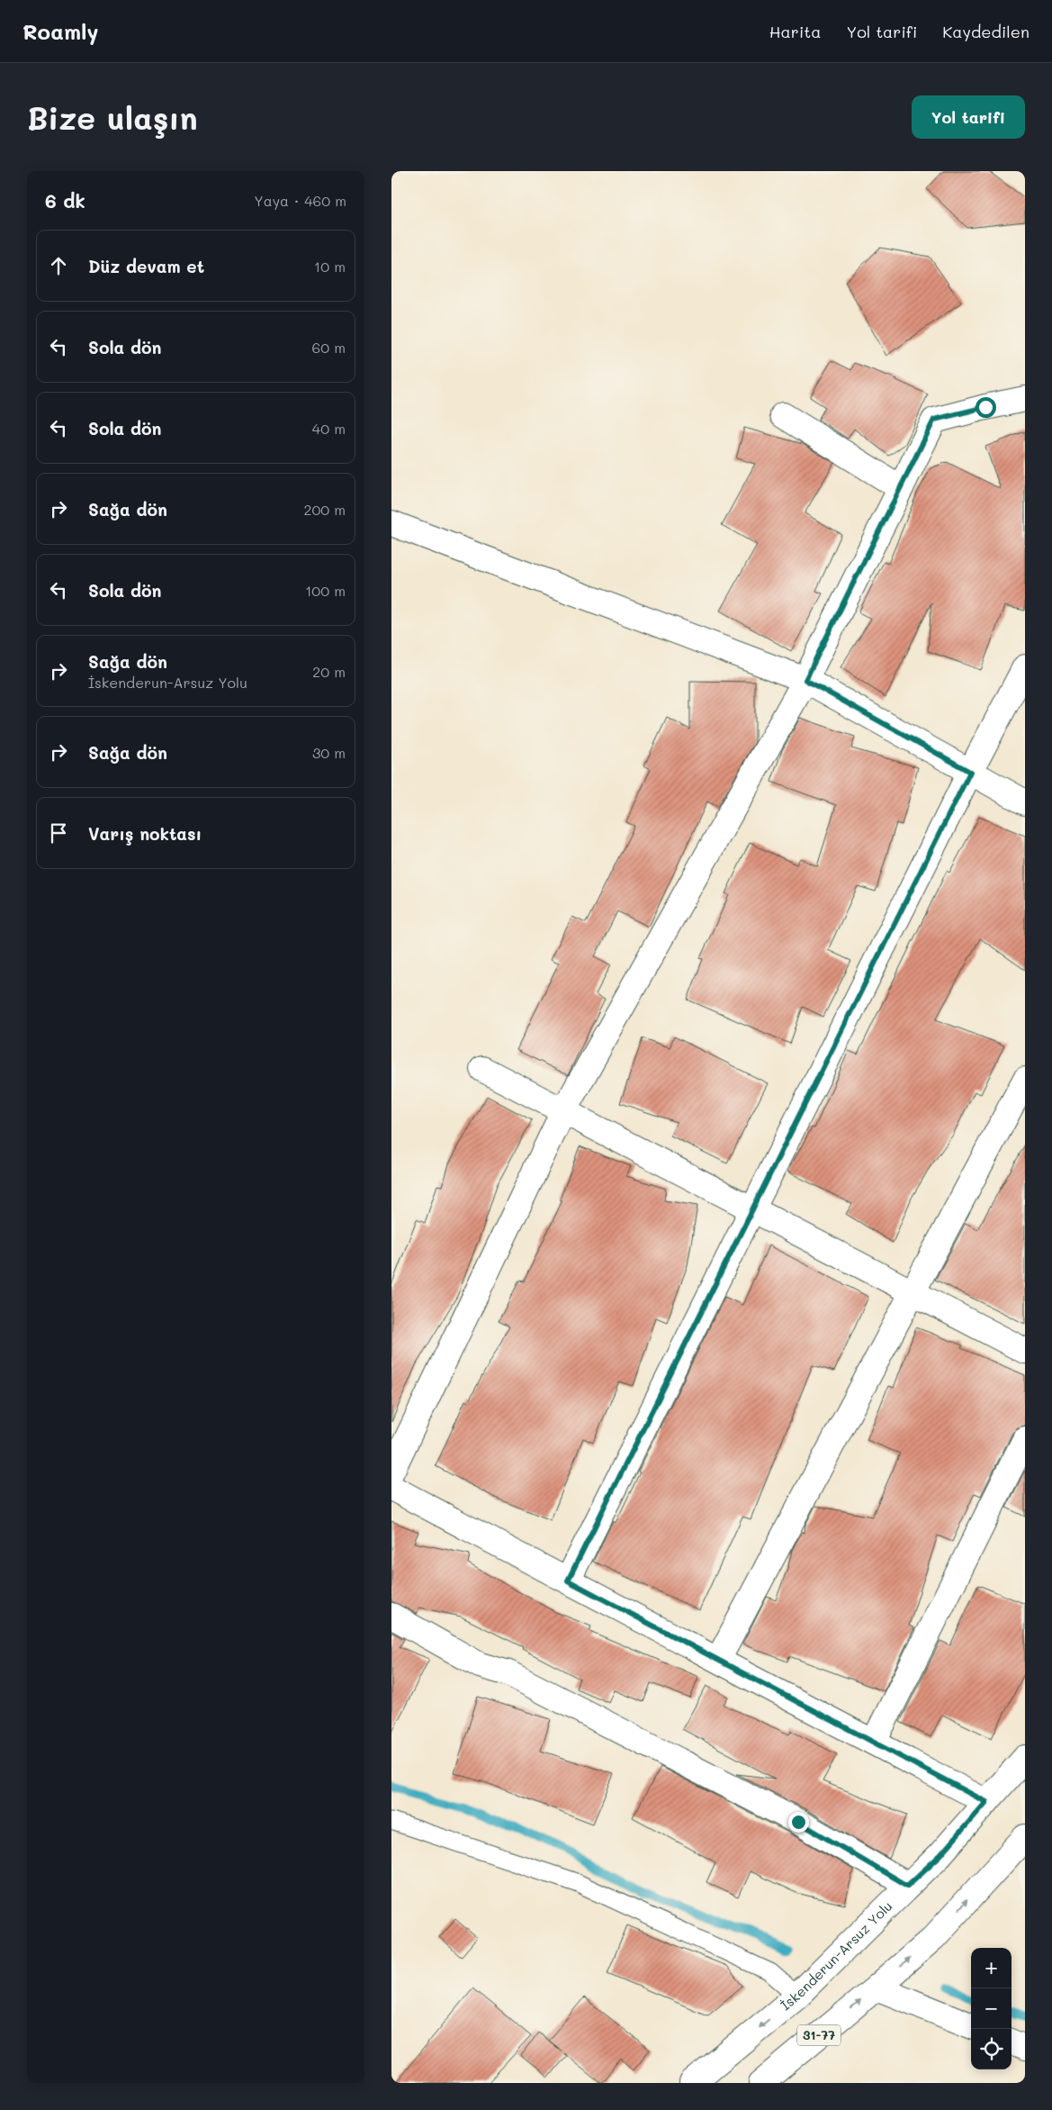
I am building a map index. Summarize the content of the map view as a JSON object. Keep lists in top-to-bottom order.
{
  "streets": {
    "street": ["İskenderun-Arsuz Yolu", "31-77"]
  },
  "page": {
    "header": "Roamly",
    "nav": ["Harita", "Yol tarifi", "Kaydedilen"],
    "buttons": "Yol tarifi",
    "title": "Bize ulaşın",
    "heading": ["6 dk", "Yaya · 460 m"],
    "list": [
      ["Düz devam et", "10 m"],
      ["Sola dön", "60 m"],
      ["Sola dön", "40 m"],
      ["Sağa dön", "200 m"],
      ["Sola dön", "100 m"],
      ["Sağa dön", "İskenderun-Arsuz Yolu", "20 m"],
      ["Sağa dön", "30 m"],
      "Varış noktası"
    ],
    "map_buttons": ["+", "−"]
  }
}
